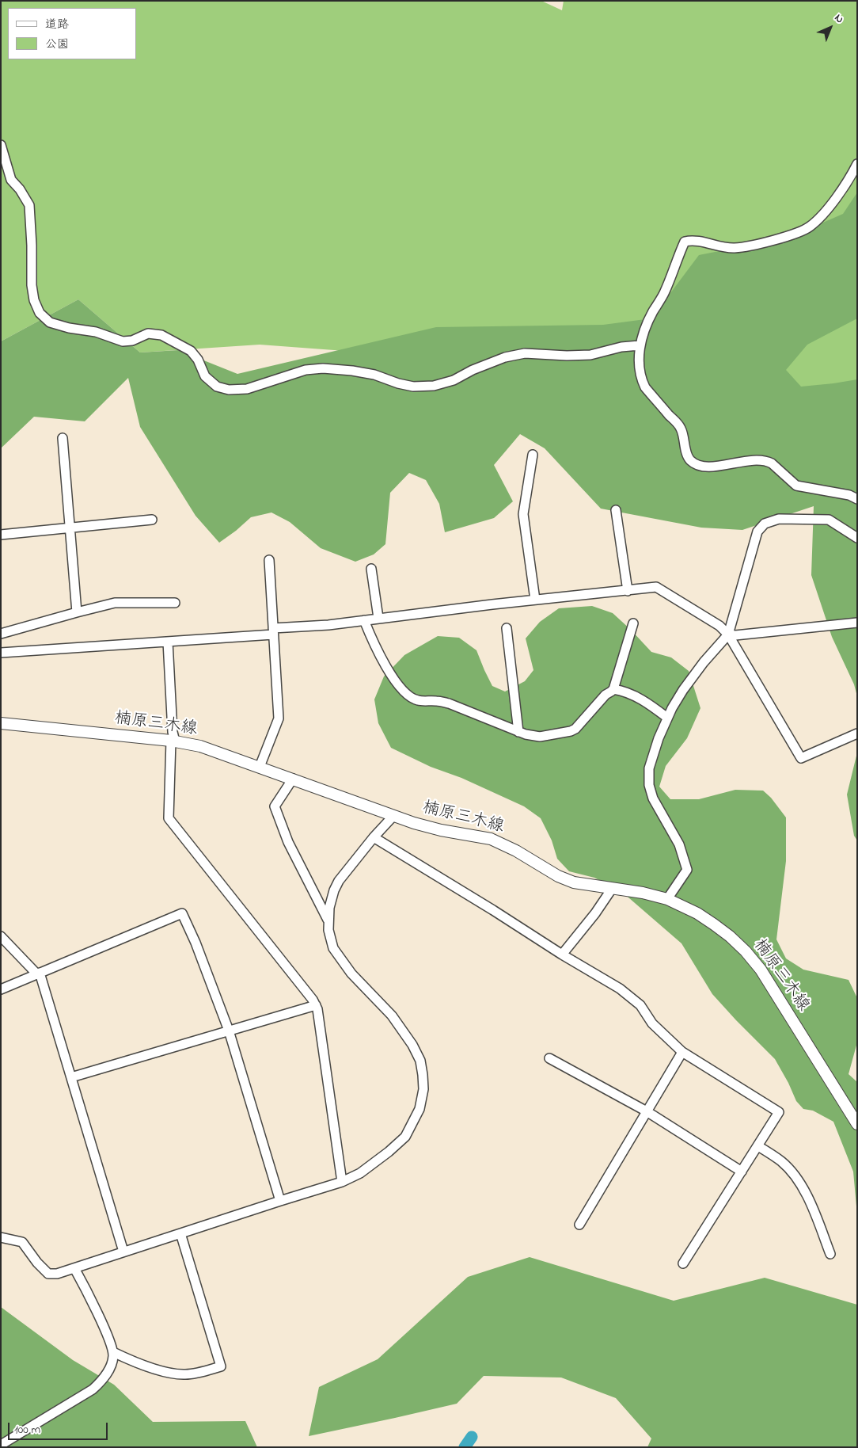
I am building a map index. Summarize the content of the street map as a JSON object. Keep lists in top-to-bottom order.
{
  "streets": {
    "main road": ["楠原三木線"]
  },
  "legend": ["道路", "公園"],
  "scale_bar": "100 m",
  "north": "top right"
}
